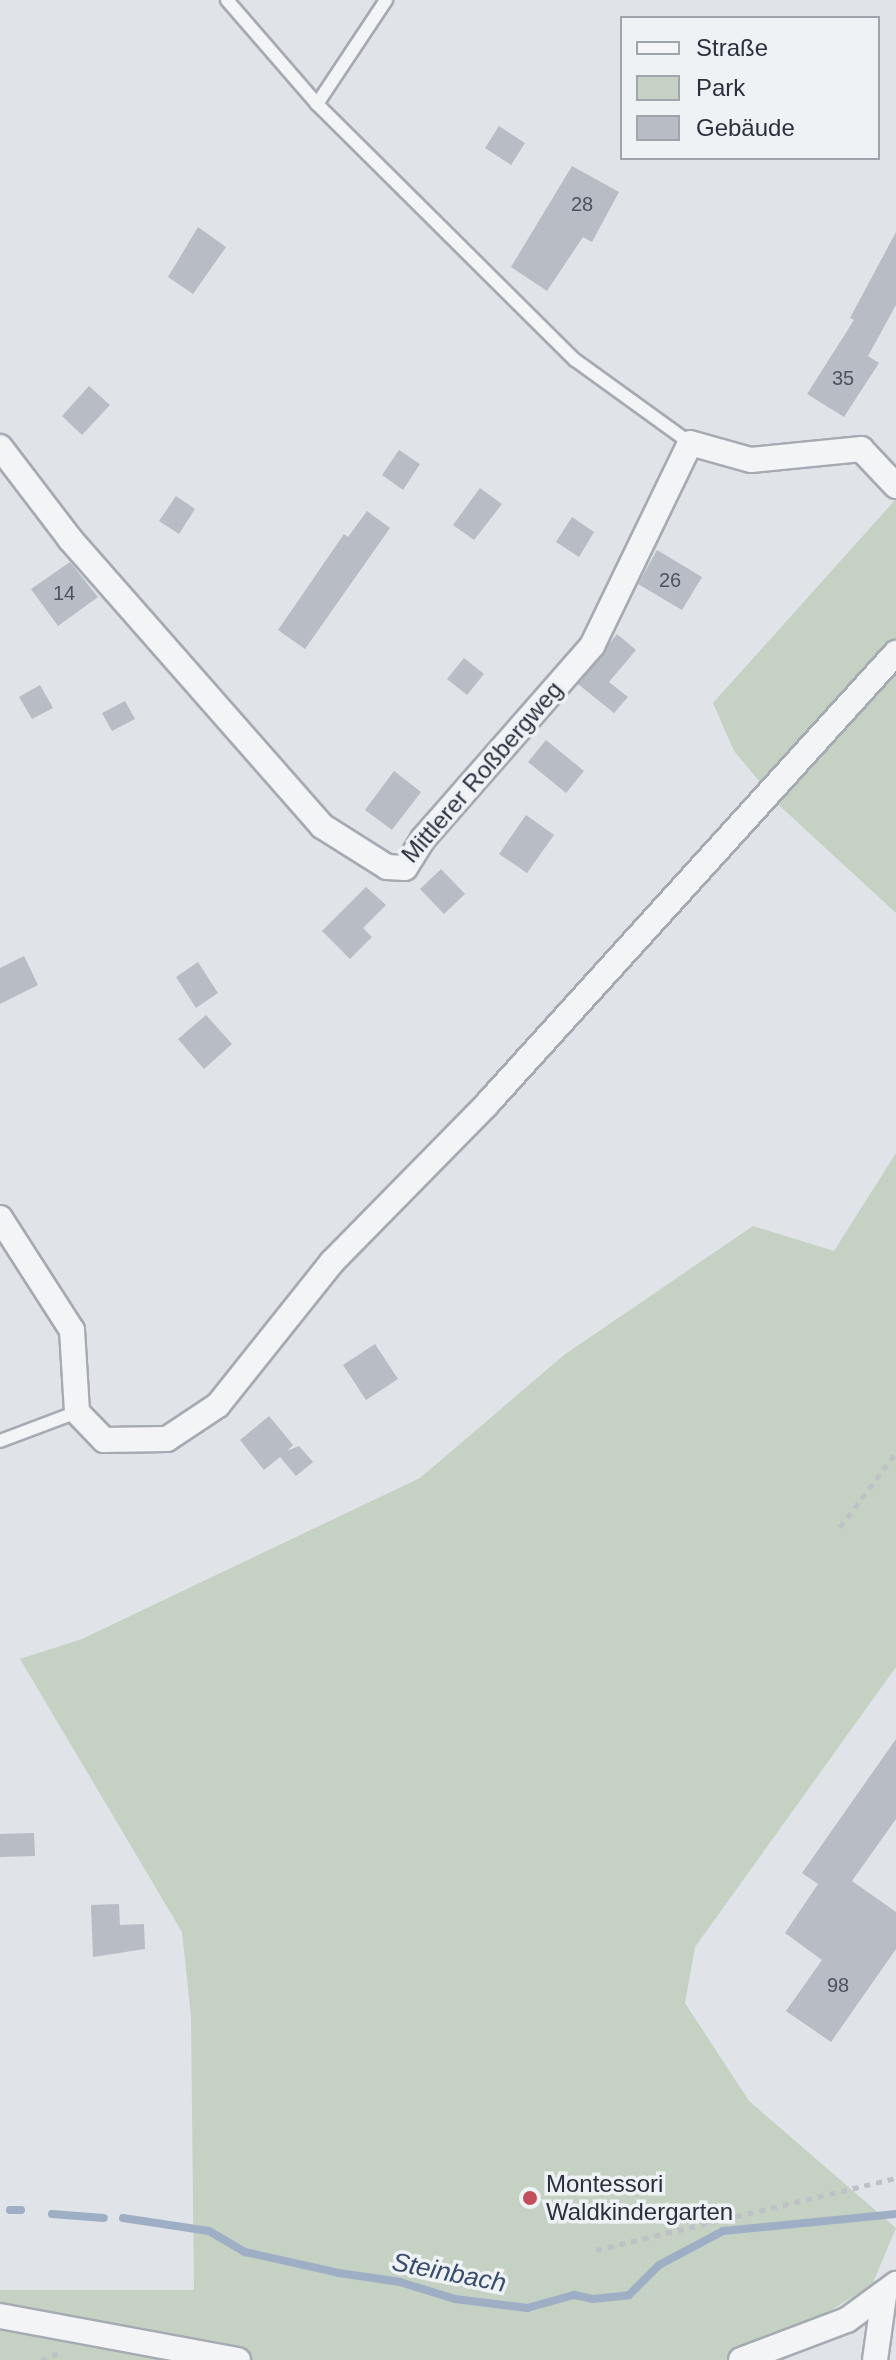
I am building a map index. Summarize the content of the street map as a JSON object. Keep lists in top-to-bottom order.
{
  "streets": {
    "street": ["Mittlerer Roßbergweg"]
  },
  "water": ["Steinbach"],
  "places": ["Montessori Waldkindergarten"],
  "house_numbers": [
    "28",
    "35",
    "26",
    "14",
    "98"
  ],
  "legend": ["Straße", "Park", "Gebäude"]
}
